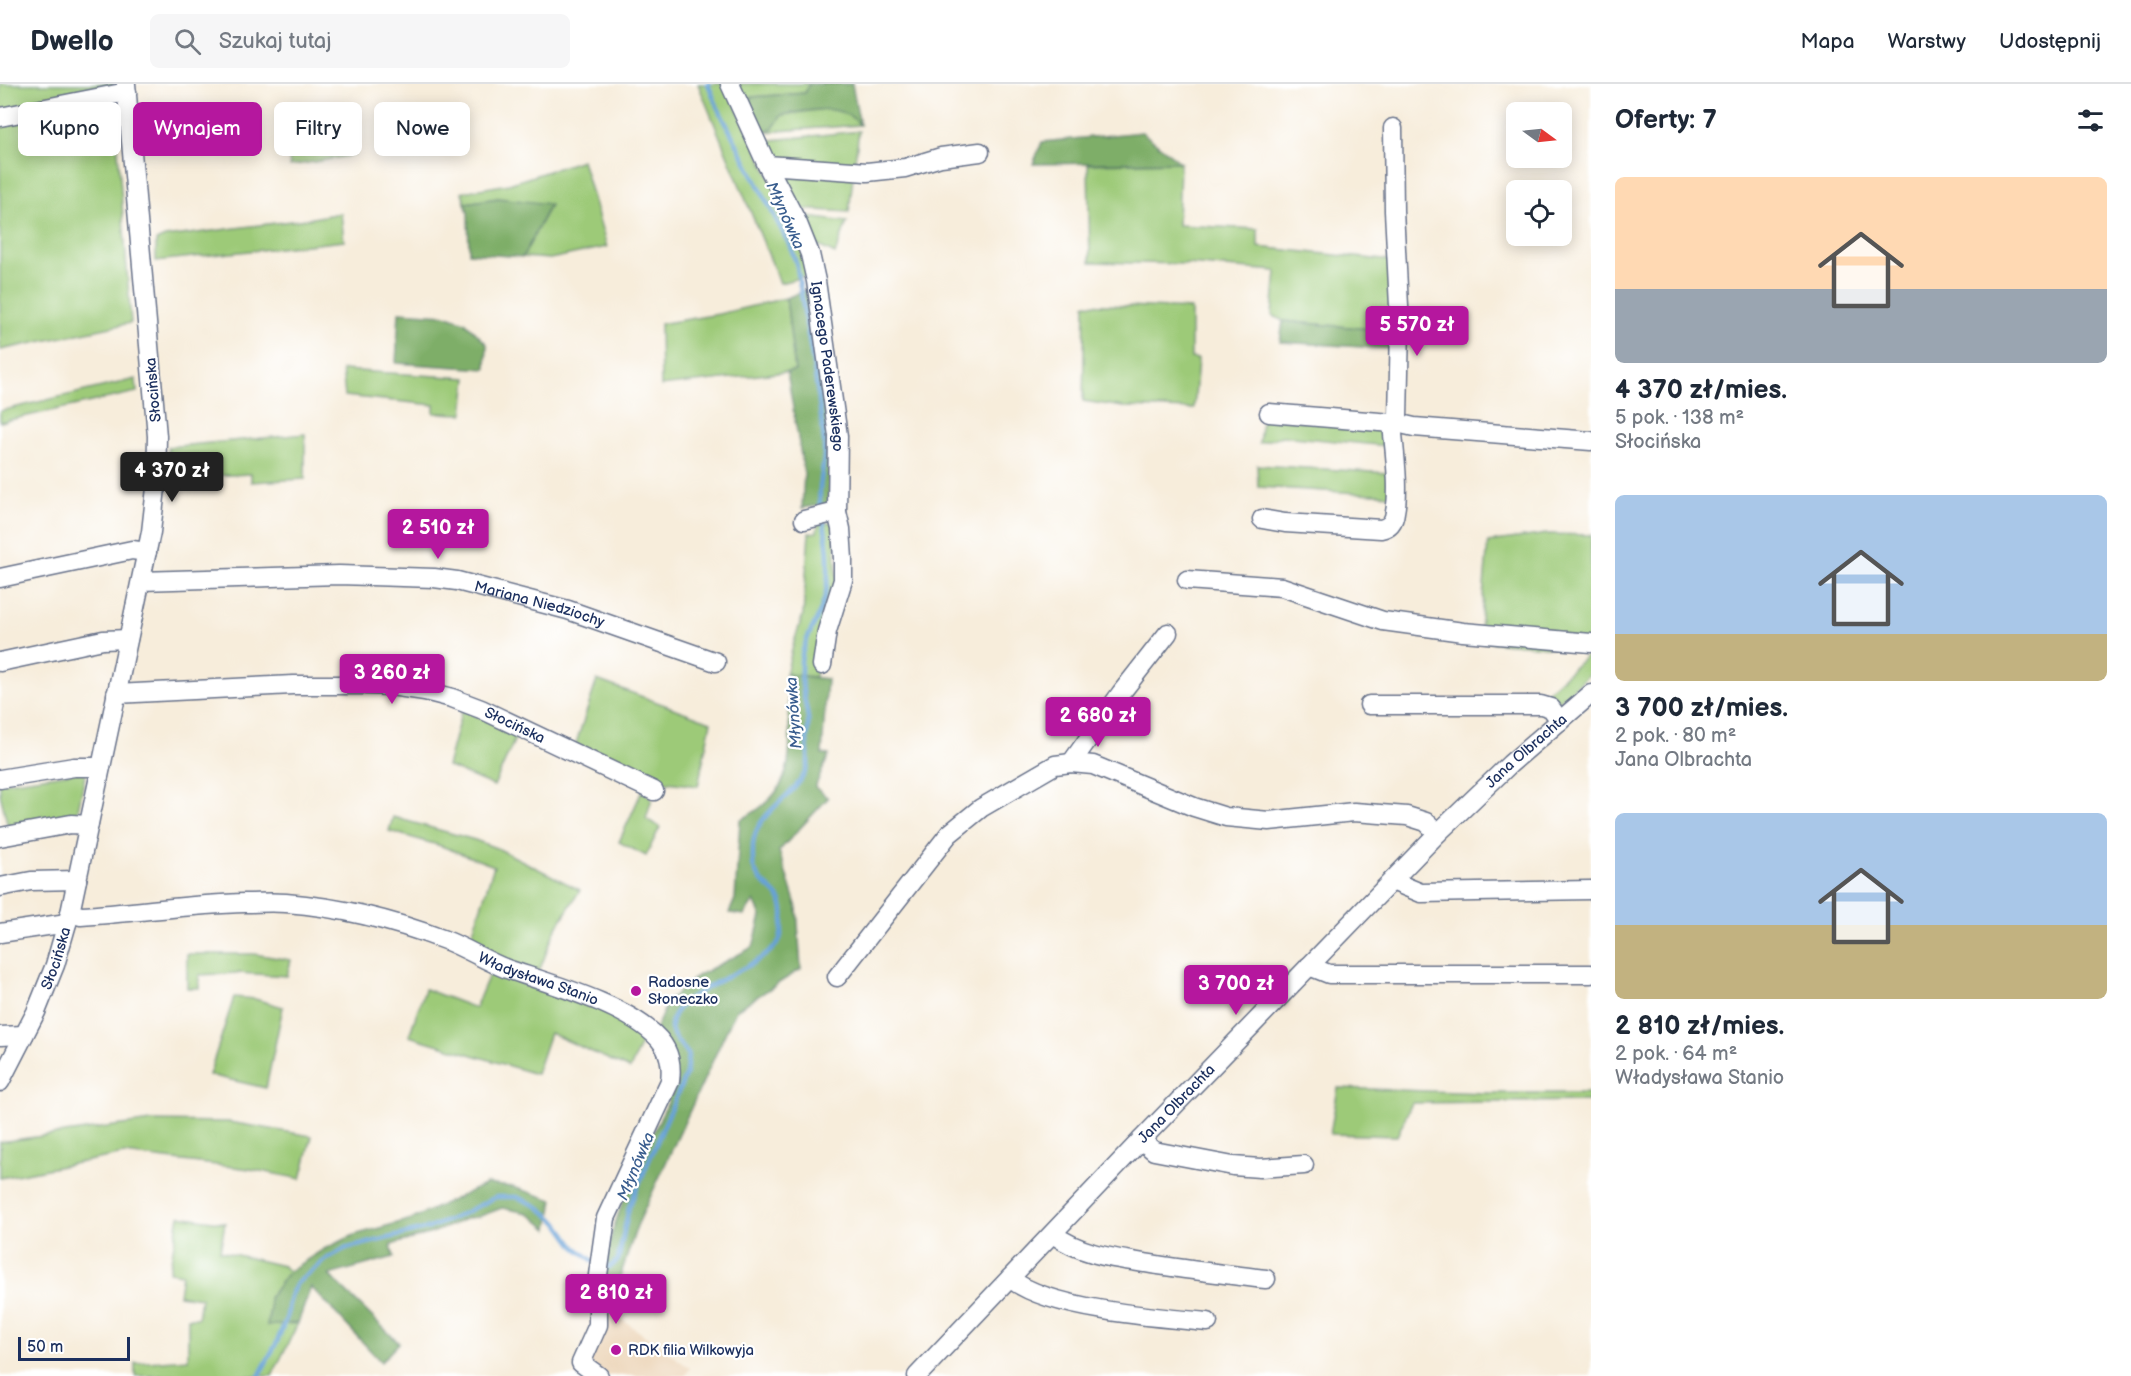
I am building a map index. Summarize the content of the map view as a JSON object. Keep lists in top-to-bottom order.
{
  "streets": {
    "street": [
      "Ignacego Paderewskiego",
      "Słocińska",
      "Mariana Niedziochy",
      "Jana Olbrachta",
      "Władysława Stanio"
    ]
  },
  "crossings": [
    ["Słocińska", "Mariana Niedziochy"],
    ["Słocińska", "Władysława Stanio"]
  ],
  "water": ["Młynówka"],
  "places": ["Radosne Słoneczko", "RDK filia Wilkowyja"],
  "scale_bar": "50 m",
  "north": "right",
  "page": {
    "header": "Dwello",
    "search": "Szukaj tutaj",
    "nav": ["Mapa", "Warstwy", "Udostępnij"],
    "heading": "Oferty: 7",
    "chip": [
      "Kupno",
      "Wynajem",
      "Filtry",
      "Nowe"
    ],
    "list": [
      {
        "name": "4 370 zł/mies.",
        "note": "5 pok. · 138 m² · Słocińska"
      },
      {
        "name": "3 700 zł/mies.",
        "note": "2 pok. · 80 m² · Jana Olbrachta"
      },
      {
        "name": "2 810 zł/mies.",
        "note": "2 pok. · 64 m² · Władysława Stanio"
      }
    ],
    "price": [
      "5 570 zł",
      "4 370 zł",
      "2 510 zł",
      "3 260 zł",
      "2 680 zł",
      "3 700 zł",
      "2 810 zł"
    ],
    "scale": "50 m"
  }
}
